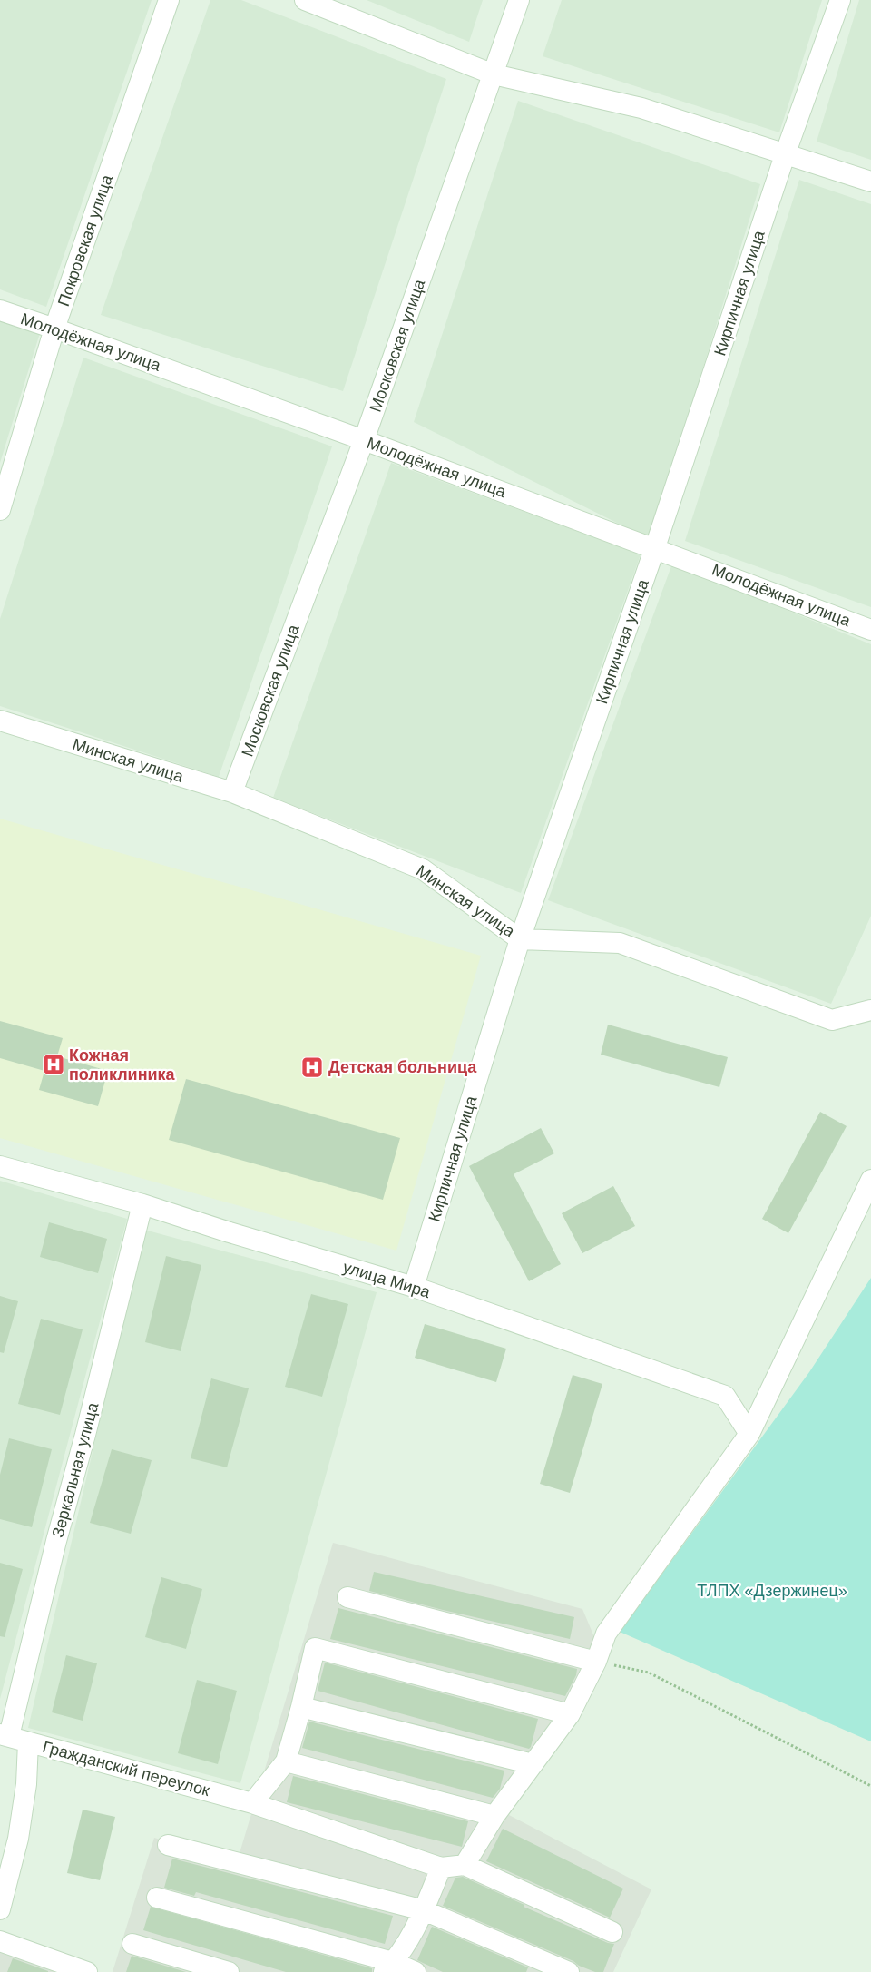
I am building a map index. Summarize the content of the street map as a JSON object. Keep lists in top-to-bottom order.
{
  "streets": {
    "street": [
      "Покровская улица",
      "Кирпичная улица",
      "Молодёжная улица",
      "Московская улица",
      "Минская улица",
      "улица Мира",
      "Зеркальная улица",
      "Гражданский переулок"
    ]
  },
  "crossings": [
    ["Покровская улица", "Молодёжная улица"],
    ["Кирпичная улица", "Молодёжная улица"],
    ["Кирпичная улица", "Минская улица"],
    ["Кирпичная улица", "улица Мира"],
    ["Молодёжная улица", "Московская улица"],
    ["Московская улица", "Минская улица"],
    ["улица Мира", "Зеркальная улица"],
    ["Зеркальная улица", "Гражданский переулок"]
  ],
  "parks": ["ТЛПХ «Дзержинец»"],
  "places": {
    "hospital": ["Кожная поликлиника", "Детская больница"]
  }
}
